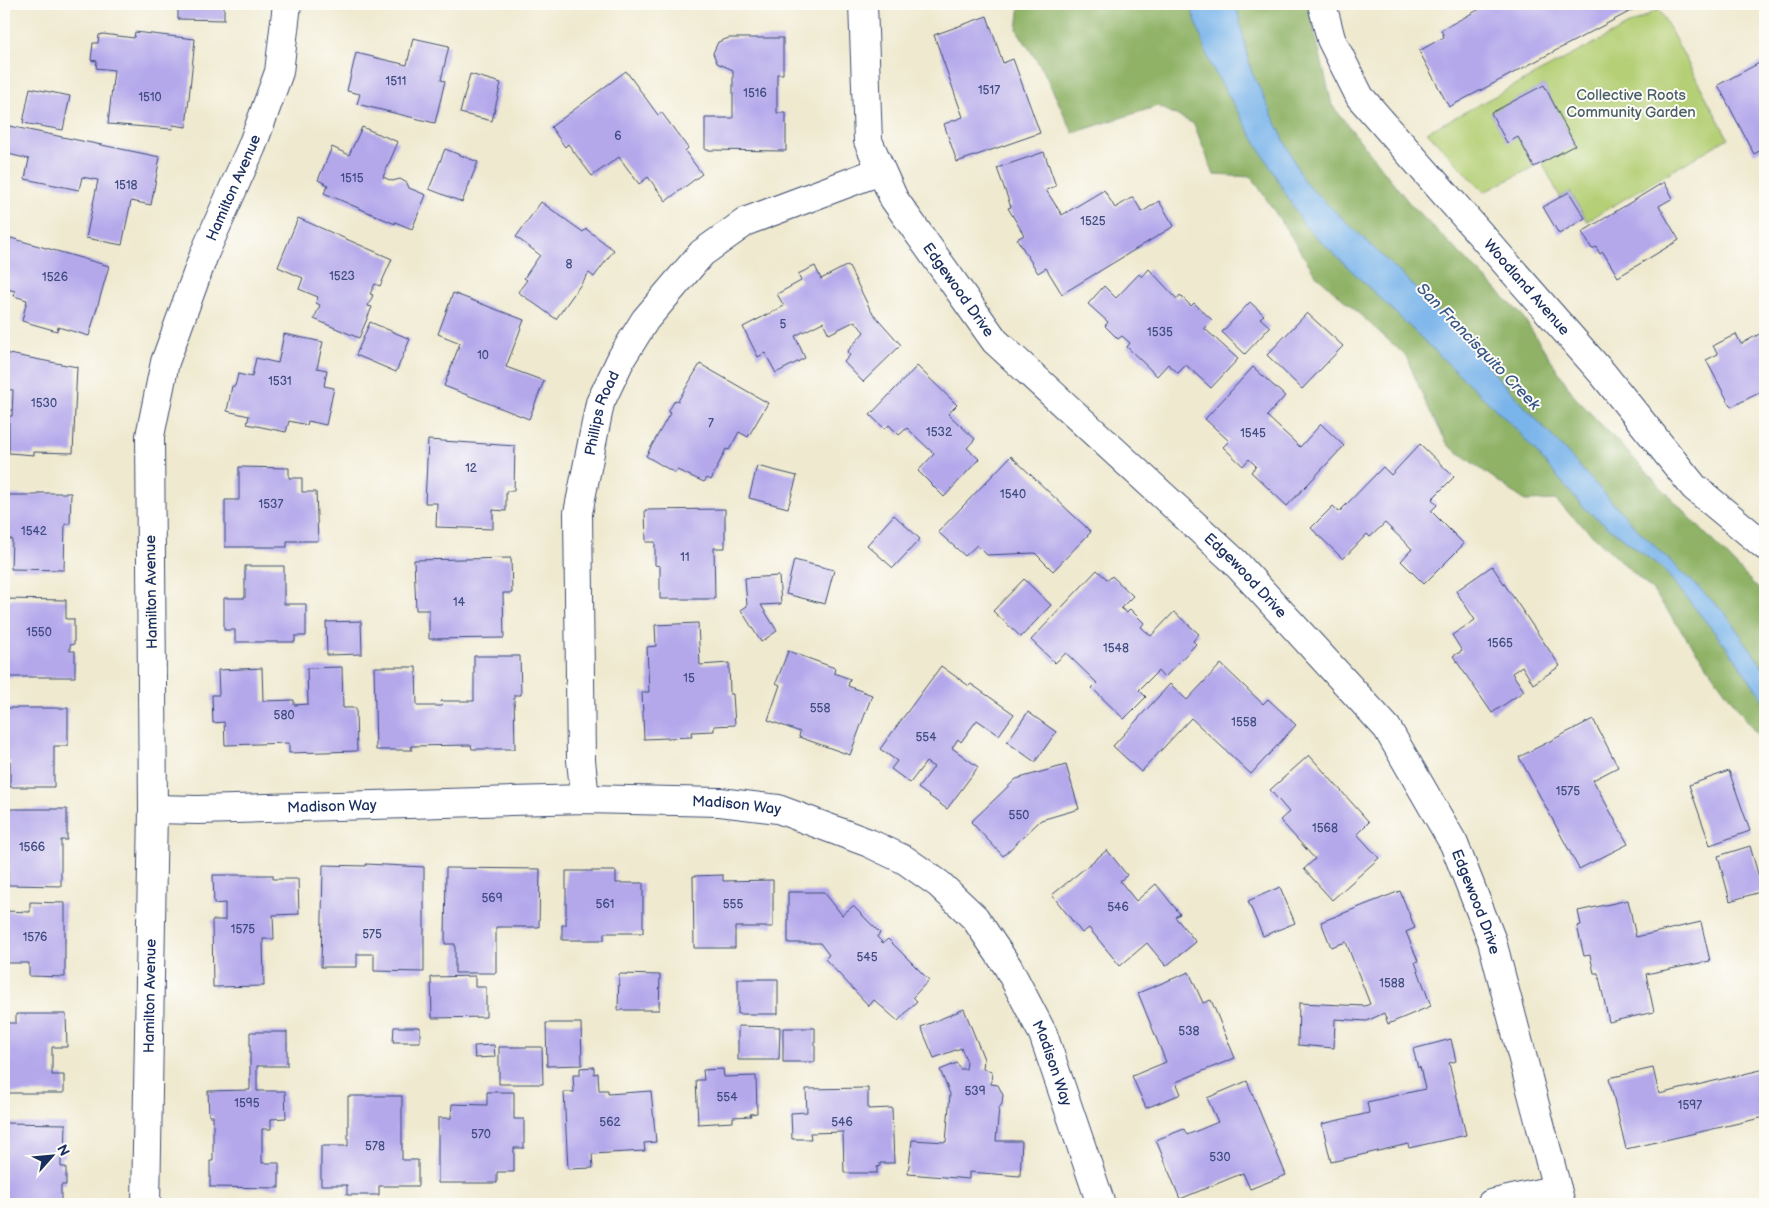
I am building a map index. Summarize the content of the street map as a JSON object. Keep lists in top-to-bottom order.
{
  "streets": {
    "street": [
      "Hamilton Avenue",
      "Woodland Avenue",
      "Edgewood Drive",
      "Phillips Road",
      "Madison Way"
    ]
  },
  "crossings": [
    ["Hamilton Avenue", "Madison Way"],
    ["Edgewood Drive", "Phillips Road"],
    ["Phillips Road", "Madison Way"]
  ],
  "water": ["San Francisquito Creek"],
  "parks": ["Collective Roots Community Garden"],
  "house_numbers": [
    "1511",
    "1517",
    "1516",
    "1510",
    "6",
    "1515",
    "1518",
    "1525",
    "8",
    "1523",
    "1526",
    "5",
    "1535",
    "10",
    "1531",
    "1530",
    "7",
    "1532",
    "1545",
    "12",
    "1540",
    "1537",
    "1542",
    "11",
    "14",
    "1550",
    "1565",
    "1548",
    "15",
    "558",
    "580",
    "1558",
    "554",
    "1575",
    "550",
    "1568",
    "1566",
    "569",
    "561",
    "555",
    "546",
    "1575",
    "575",
    "1576",
    "545",
    "1588",
    "538",
    "539",
    "554",
    "1595",
    "1597",
    "562",
    "546",
    "570",
    "578",
    "530"
  ],
  "north": "top right"
}
